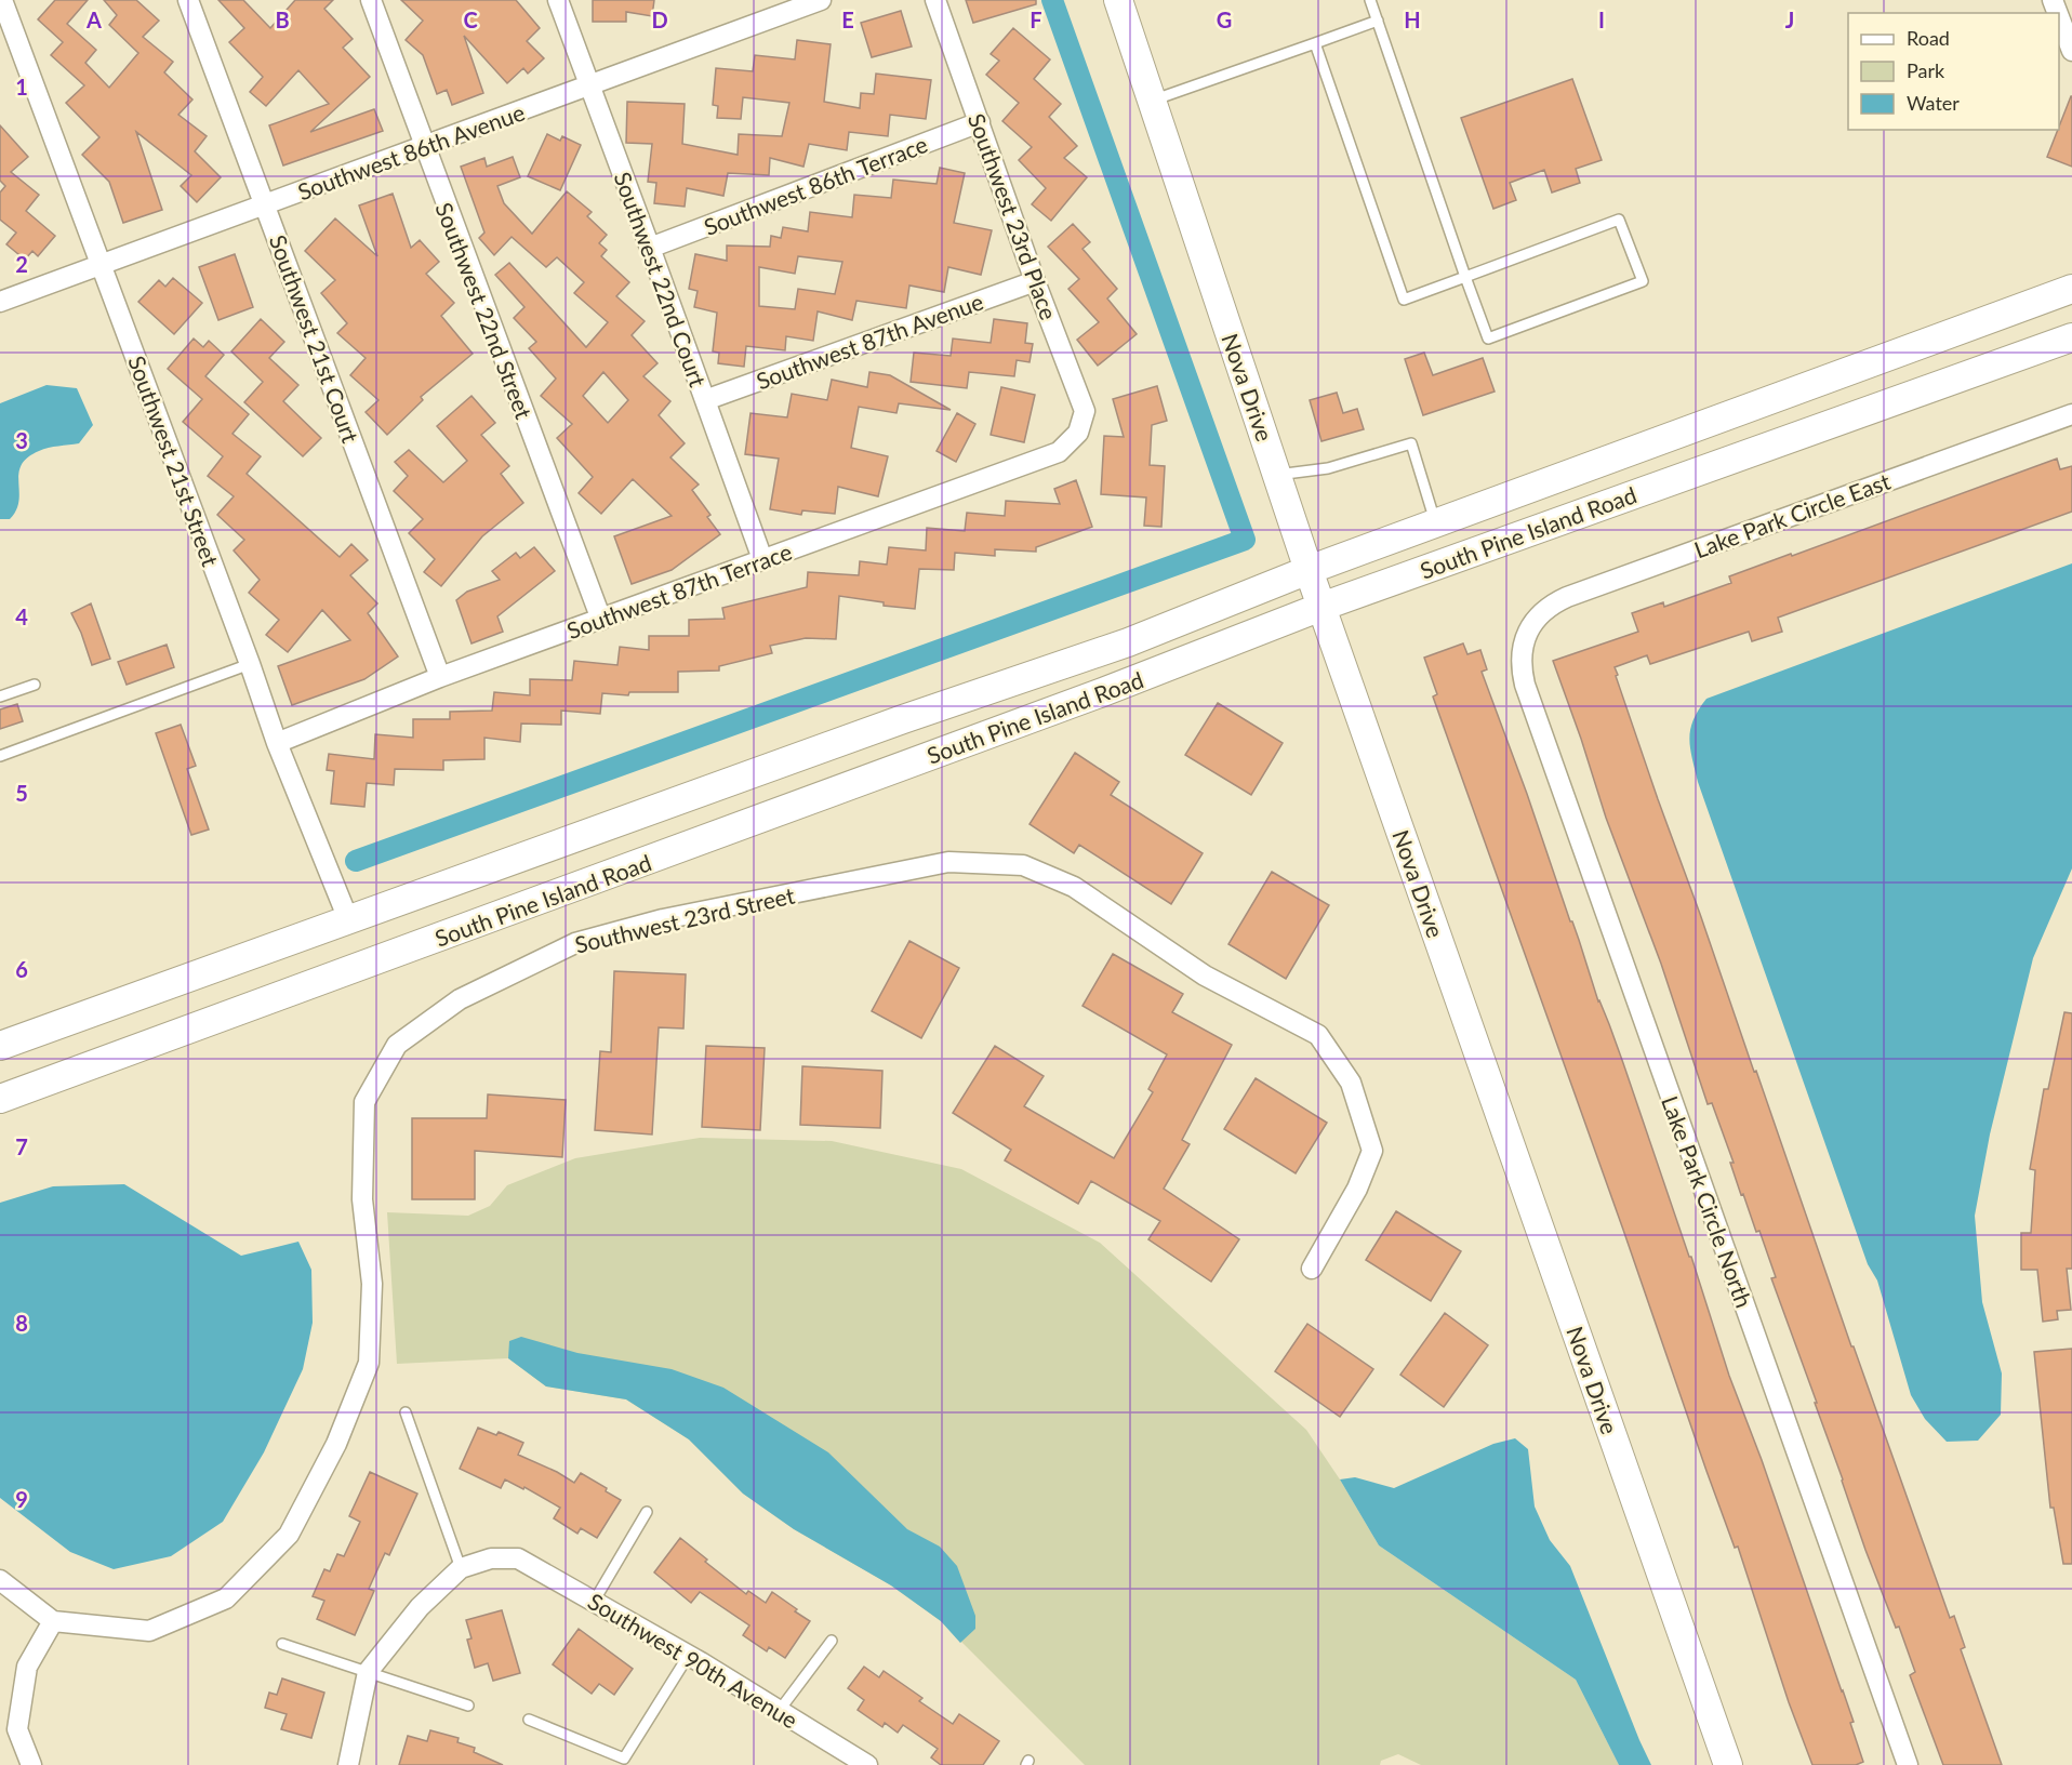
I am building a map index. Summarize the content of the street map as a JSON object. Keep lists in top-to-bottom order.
{
  "streets": {
    "main road": ["Nova Drive", "South Pine Island Road"],
    "street": [
      "Southwest 86th Avenue",
      "Southwest 86th Terrace",
      "Southwest 23rd Place",
      "Southwest 22nd Court",
      "Southwest 22nd Street",
      "Southwest 21st Court",
      "Southwest 87th Avenue",
      "Southwest 21st Street",
      "Lake Park Circle East",
      "Southwest 87th Terrace",
      "Southwest 23rd Street",
      "Lake Park Circle North",
      "Southwest 90th Avenue"
    ]
  },
  "crossings": [
    ["Southwest 86th Avenue", "Southwest 22nd Court"],
    ["Southwest 86th Avenue", "Southwest 22nd Street"],
    ["Southwest 86th Avenue", "Southwest 21st Court"],
    ["Southwest 86th Avenue", "Southwest 21st Street"],
    ["Southwest 86th Terrace", "Southwest 23rd Place"],
    ["Southwest 86th Terrace", "Southwest 22nd Court"],
    ["Southwest 23rd Place", "Southwest 87th Avenue"],
    ["Southwest 23rd Place", "Southwest 87th Terrace"],
    ["Southwest 22nd Court", "Southwest 87th Avenue"],
    ["Southwest 22nd Court", "Southwest 87th Terrace"],
    ["Southwest 22nd Street", "Southwest 87th Terrace"],
    ["Southwest 21st Court", "Southwest 87th Terrace"],
    ["Nova Drive", "South Pine Island Road"],
    ["Southwest 21st Street", "South Pine Island Road"],
    ["Southwest 21st Street", "Southwest 87th Terrace"],
    ["Lake Park Circle East", "Lake Park Circle North"]
  ],
  "legend": ["Road", "Park", "Water"],
  "grid": {
    "columns": [
      "A",
      "B",
      "C",
      "D",
      "E",
      "F",
      "G",
      "H",
      "I",
      "J"
    ],
    "rows": [
      "1",
      "2",
      "3",
      "4",
      "5",
      "6",
      "7",
      "8",
      "9"
    ]
  }
}
